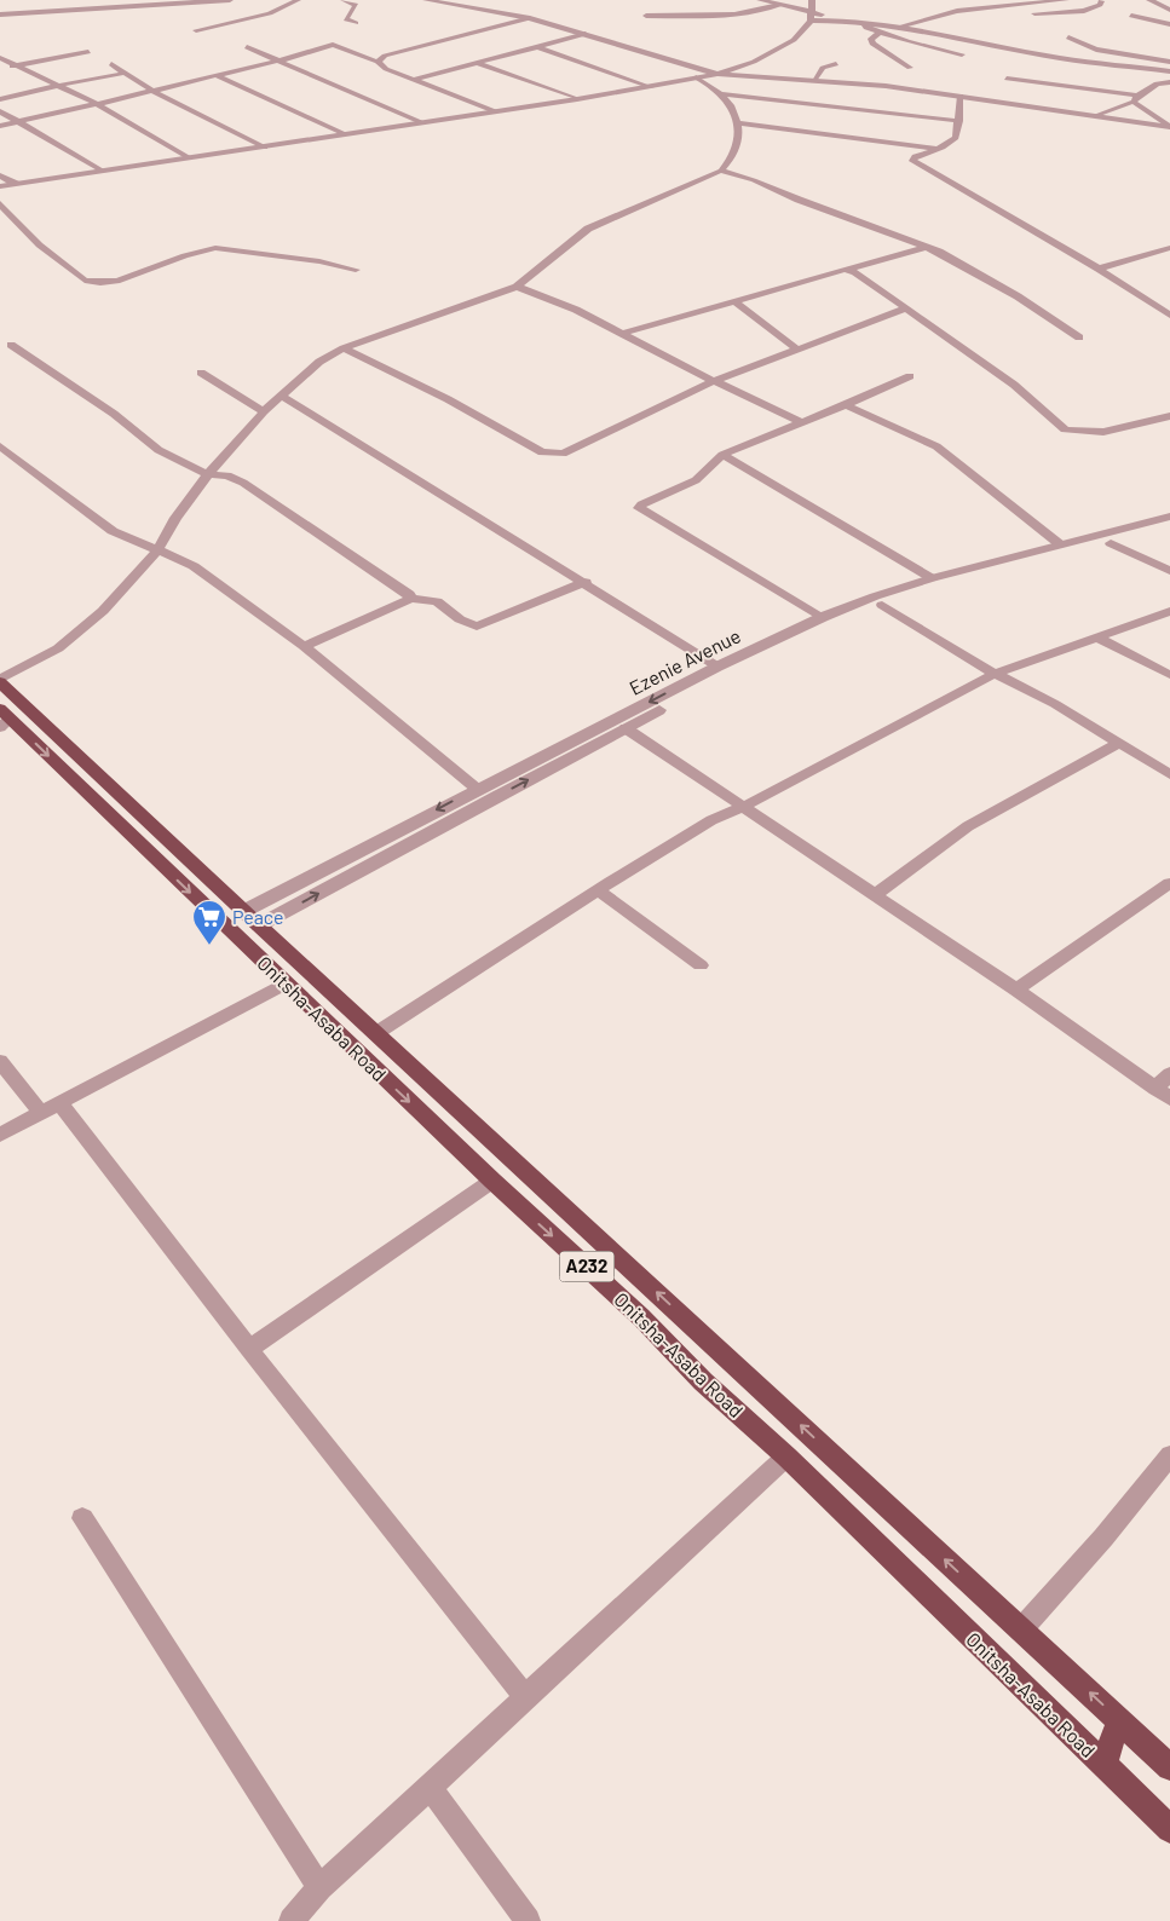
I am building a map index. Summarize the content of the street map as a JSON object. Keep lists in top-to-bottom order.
{
  "streets": {
    "highway": ["Onitsha-Asaba Road", "A232"],
    "street": ["Ezenie Avenue"]
  },
  "crossings": [
    ["Ezenie Avenue", "A232"]
  ],
  "places": {
    "supermarket": ["Peace"]
  }
}
